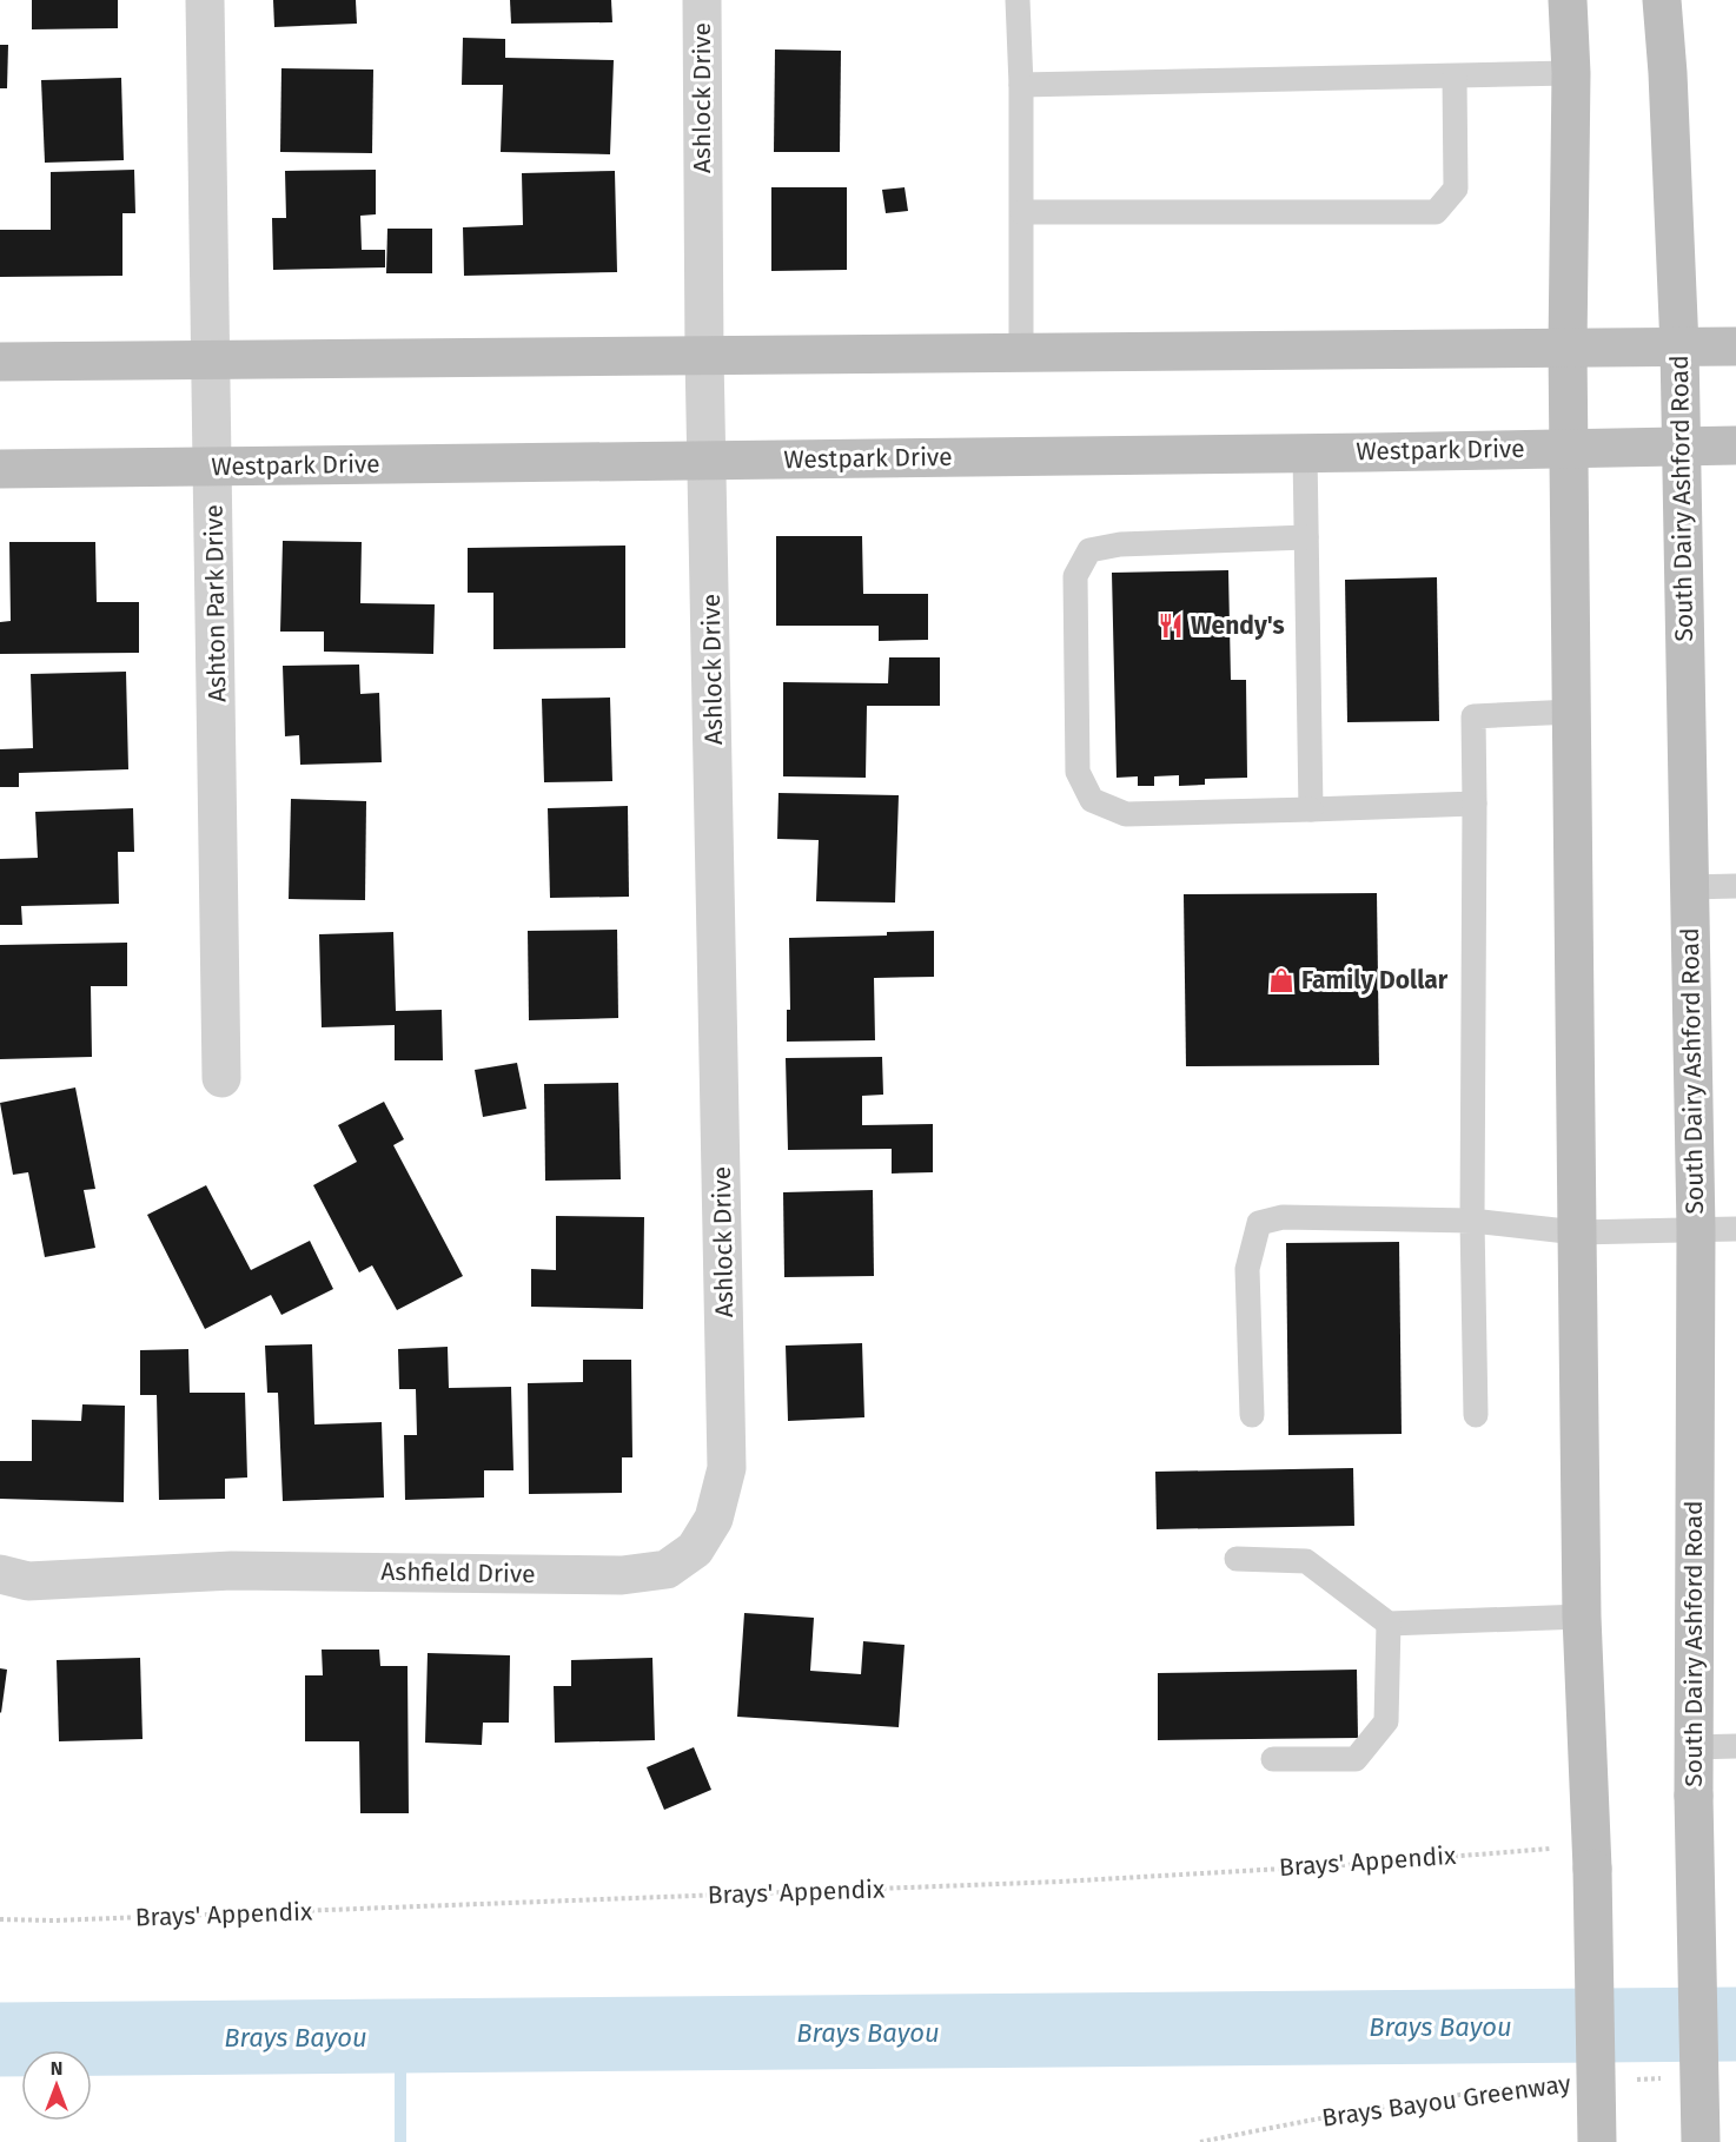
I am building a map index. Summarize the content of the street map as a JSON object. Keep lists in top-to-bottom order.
{
  "streets": {
    "main road": ["Westpark Drive", "South Dairy Ashford Road"],
    "street": ["Ashlock Drive", "Ashton Park Drive", "Ashfield Drive"],
    "path": ["Brays' Appendix", "Brays Bayou Greenway"]
  },
  "crossings": [
    ["Ashlock Drive", "Westpark Drive"],
    ["Ashlock Drive", "Ashfield Drive"],
    ["Westpark Drive", "South Dairy Ashford Road"],
    ["Westpark Drive", "Ashton Park Drive"]
  ],
  "water": ["Brays Bayou"],
  "places": {
    "restaurant": ["Wendy's"],
    "shop": ["Family Dollar"]
  },
  "north": "top"
}
